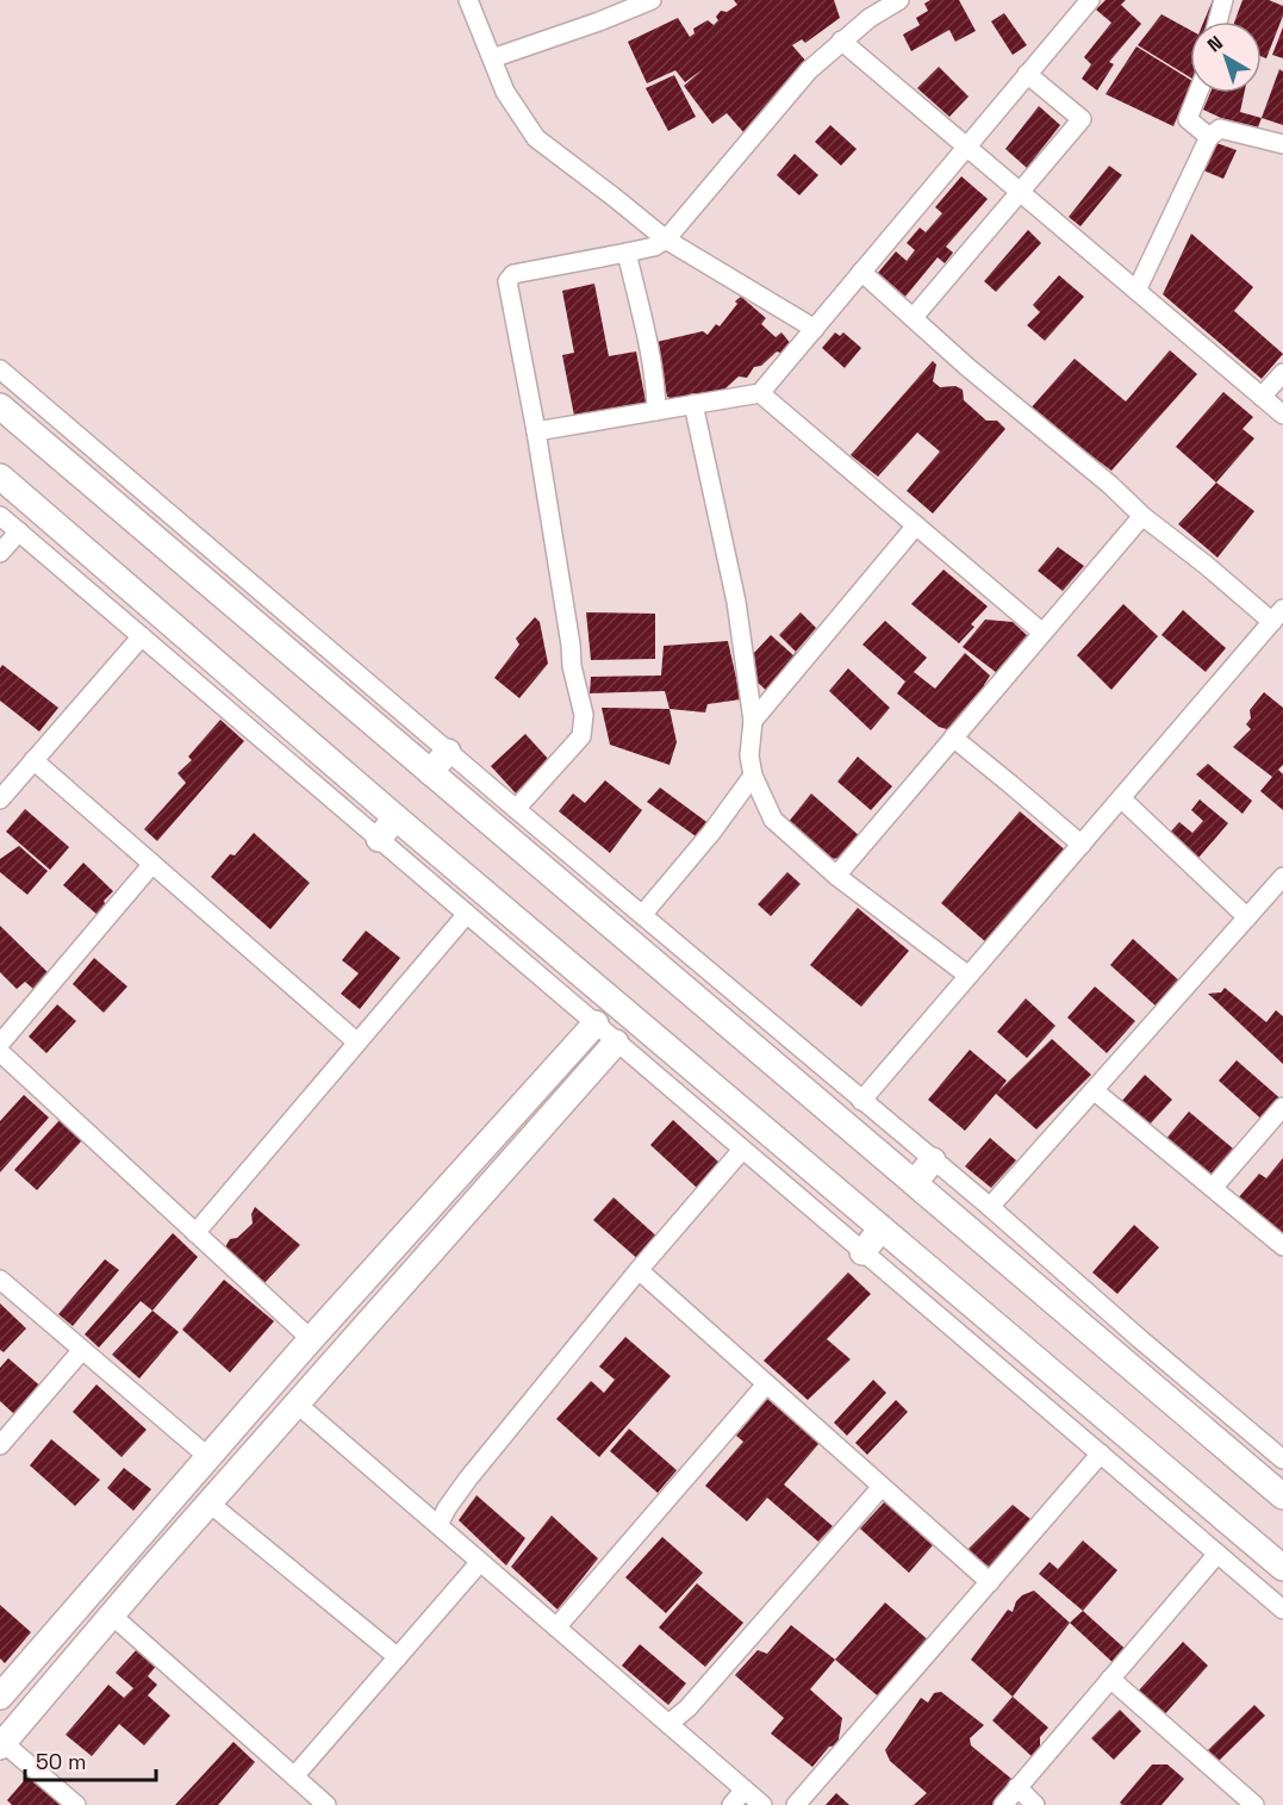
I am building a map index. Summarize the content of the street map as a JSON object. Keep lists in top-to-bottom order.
{
  "scale_bar": "50 m",
  "north": "top left"
}
